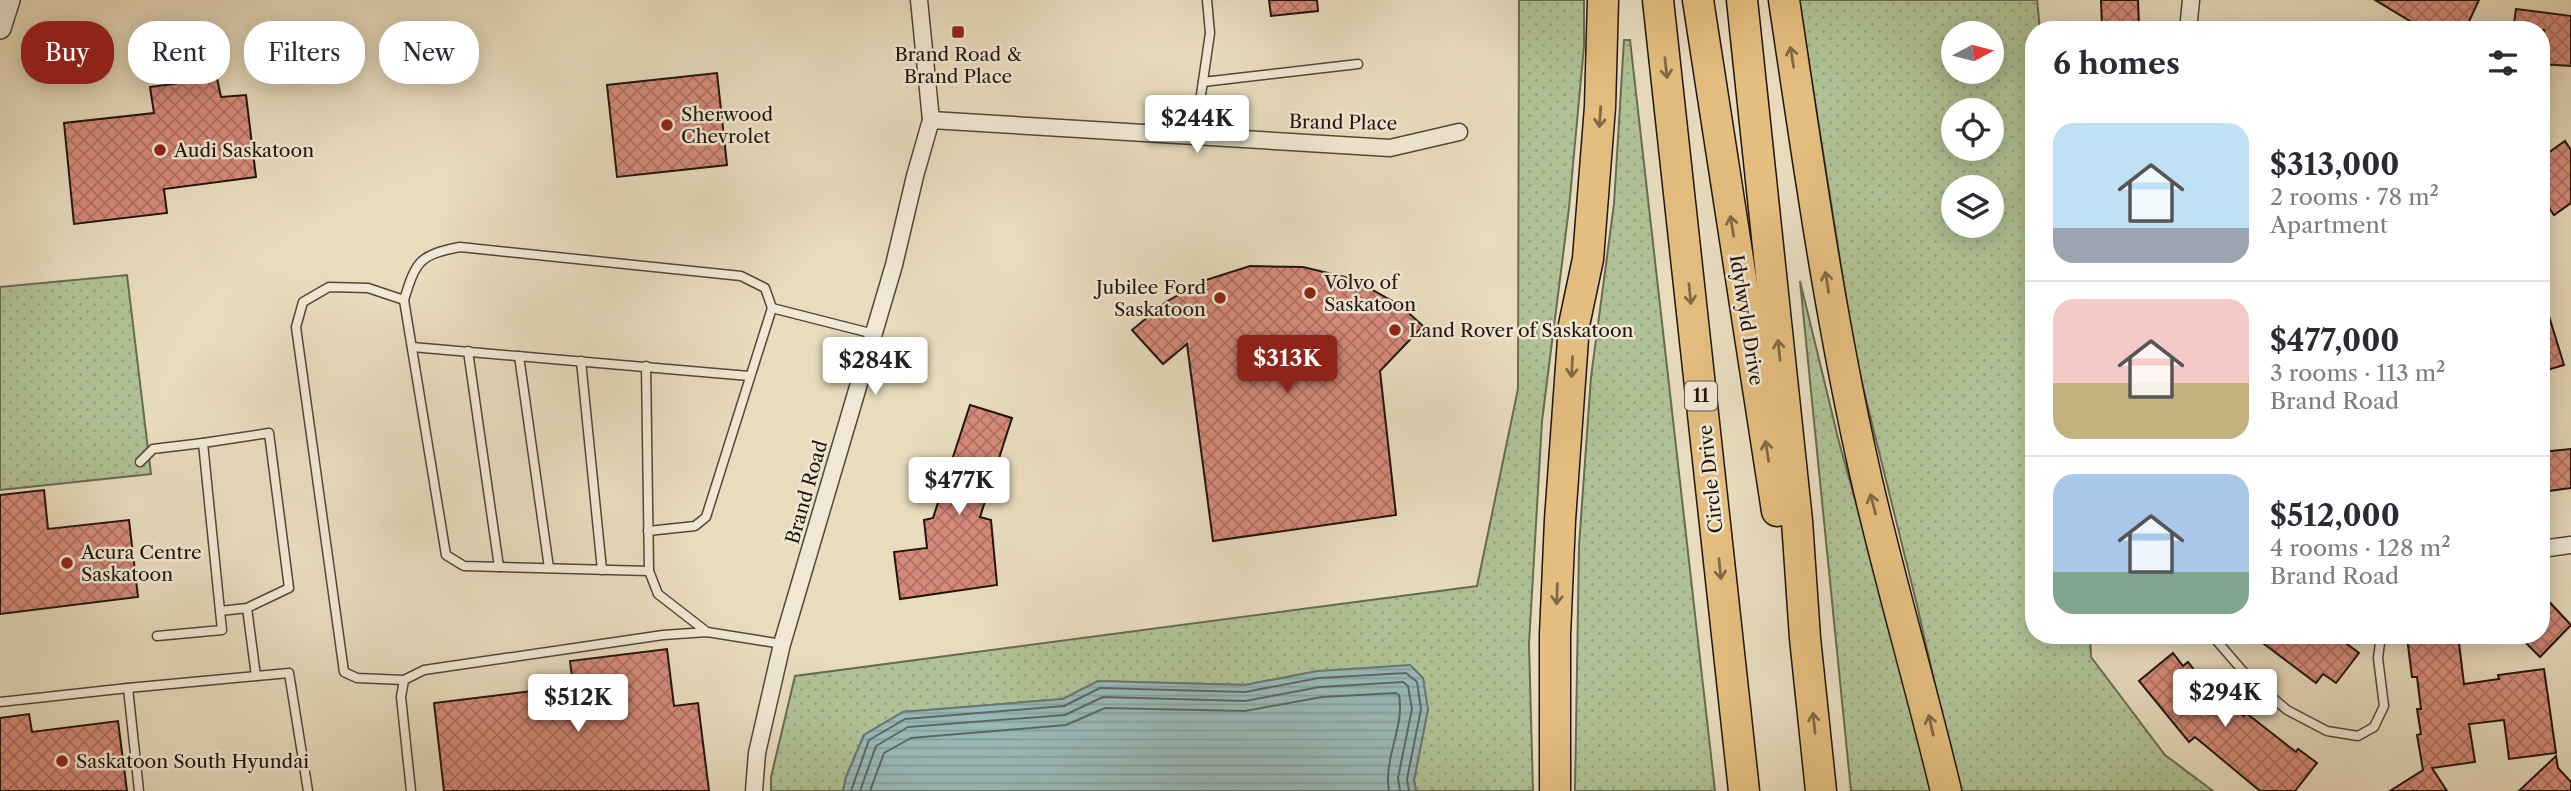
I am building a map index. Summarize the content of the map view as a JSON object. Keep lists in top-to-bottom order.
{
  "streets": {
    "highway": ["Idylwyld Drive", "11", "Circle Drive"],
    "street": ["Brand Place", "Brand Road"]
  },
  "crossings": [
    ["Brand Place", "Brand Road"]
  ],
  "places": {
    "transit": ["Brand Road & Brand Place"],
    "other": [
      "Sherwood Chevrolet",
      "Audi Saskatoon",
      "Volvo of Saskatoon",
      "Jubilee Ford Saskatoon",
      "Land Rover of Saskatoon",
      "Acura Centre Saskatoon",
      "Saskatoon South Hyundai"
    ]
  },
  "north": "right",
  "page": {
    "chip": [
      "Buy",
      "Rent",
      "Filters",
      "New"
    ],
    "heading": "6 homes",
    "price": [
      "$244K",
      "$313K",
      "$284K",
      "$477K",
      "$294K",
      "$512K"
    ],
    "list": [
      {
        "name": "$313,000",
        "note": "2 rooms · 78 m² · Apartment"
      },
      {
        "name": "$477,000",
        "note": "3 rooms · 113 m² · Brand Road"
      },
      {
        "name": "$512,000",
        "note": "4 rooms · 128 m² · Brand Road"
      }
    ]
  }
}
